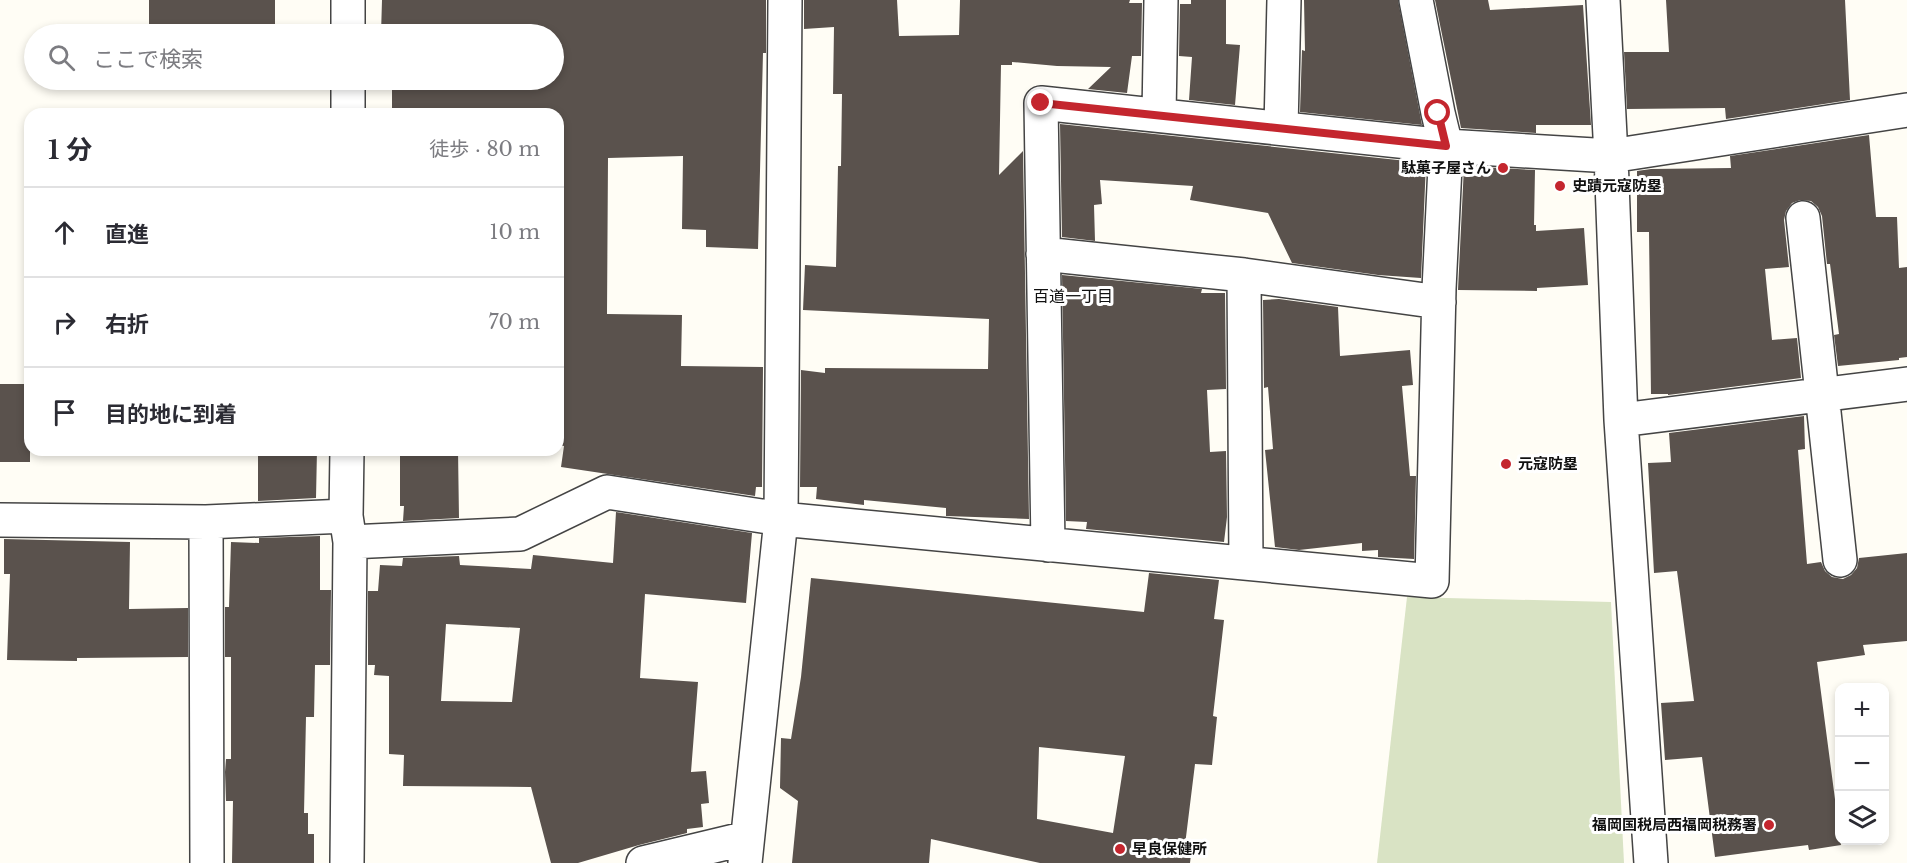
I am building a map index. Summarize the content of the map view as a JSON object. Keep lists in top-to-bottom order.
{
  "districts": ["百道一丁目"],
  "places": [
    "駄菓子屋さん",
    "史蹟元寇防塁",
    "元寇防塁",
    "福岡国税局西福岡税務署",
    "早良保健所"
  ],
  "page": {
    "search": "ここで検索",
    "heading": ["1 分", "徒歩 · 80 m"],
    "list": [
      ["直進", "10 m"],
      ["右折", "70 m"],
      "目的地に到着"
    ],
    "map_buttons": ["+", "−"]
  }
}
